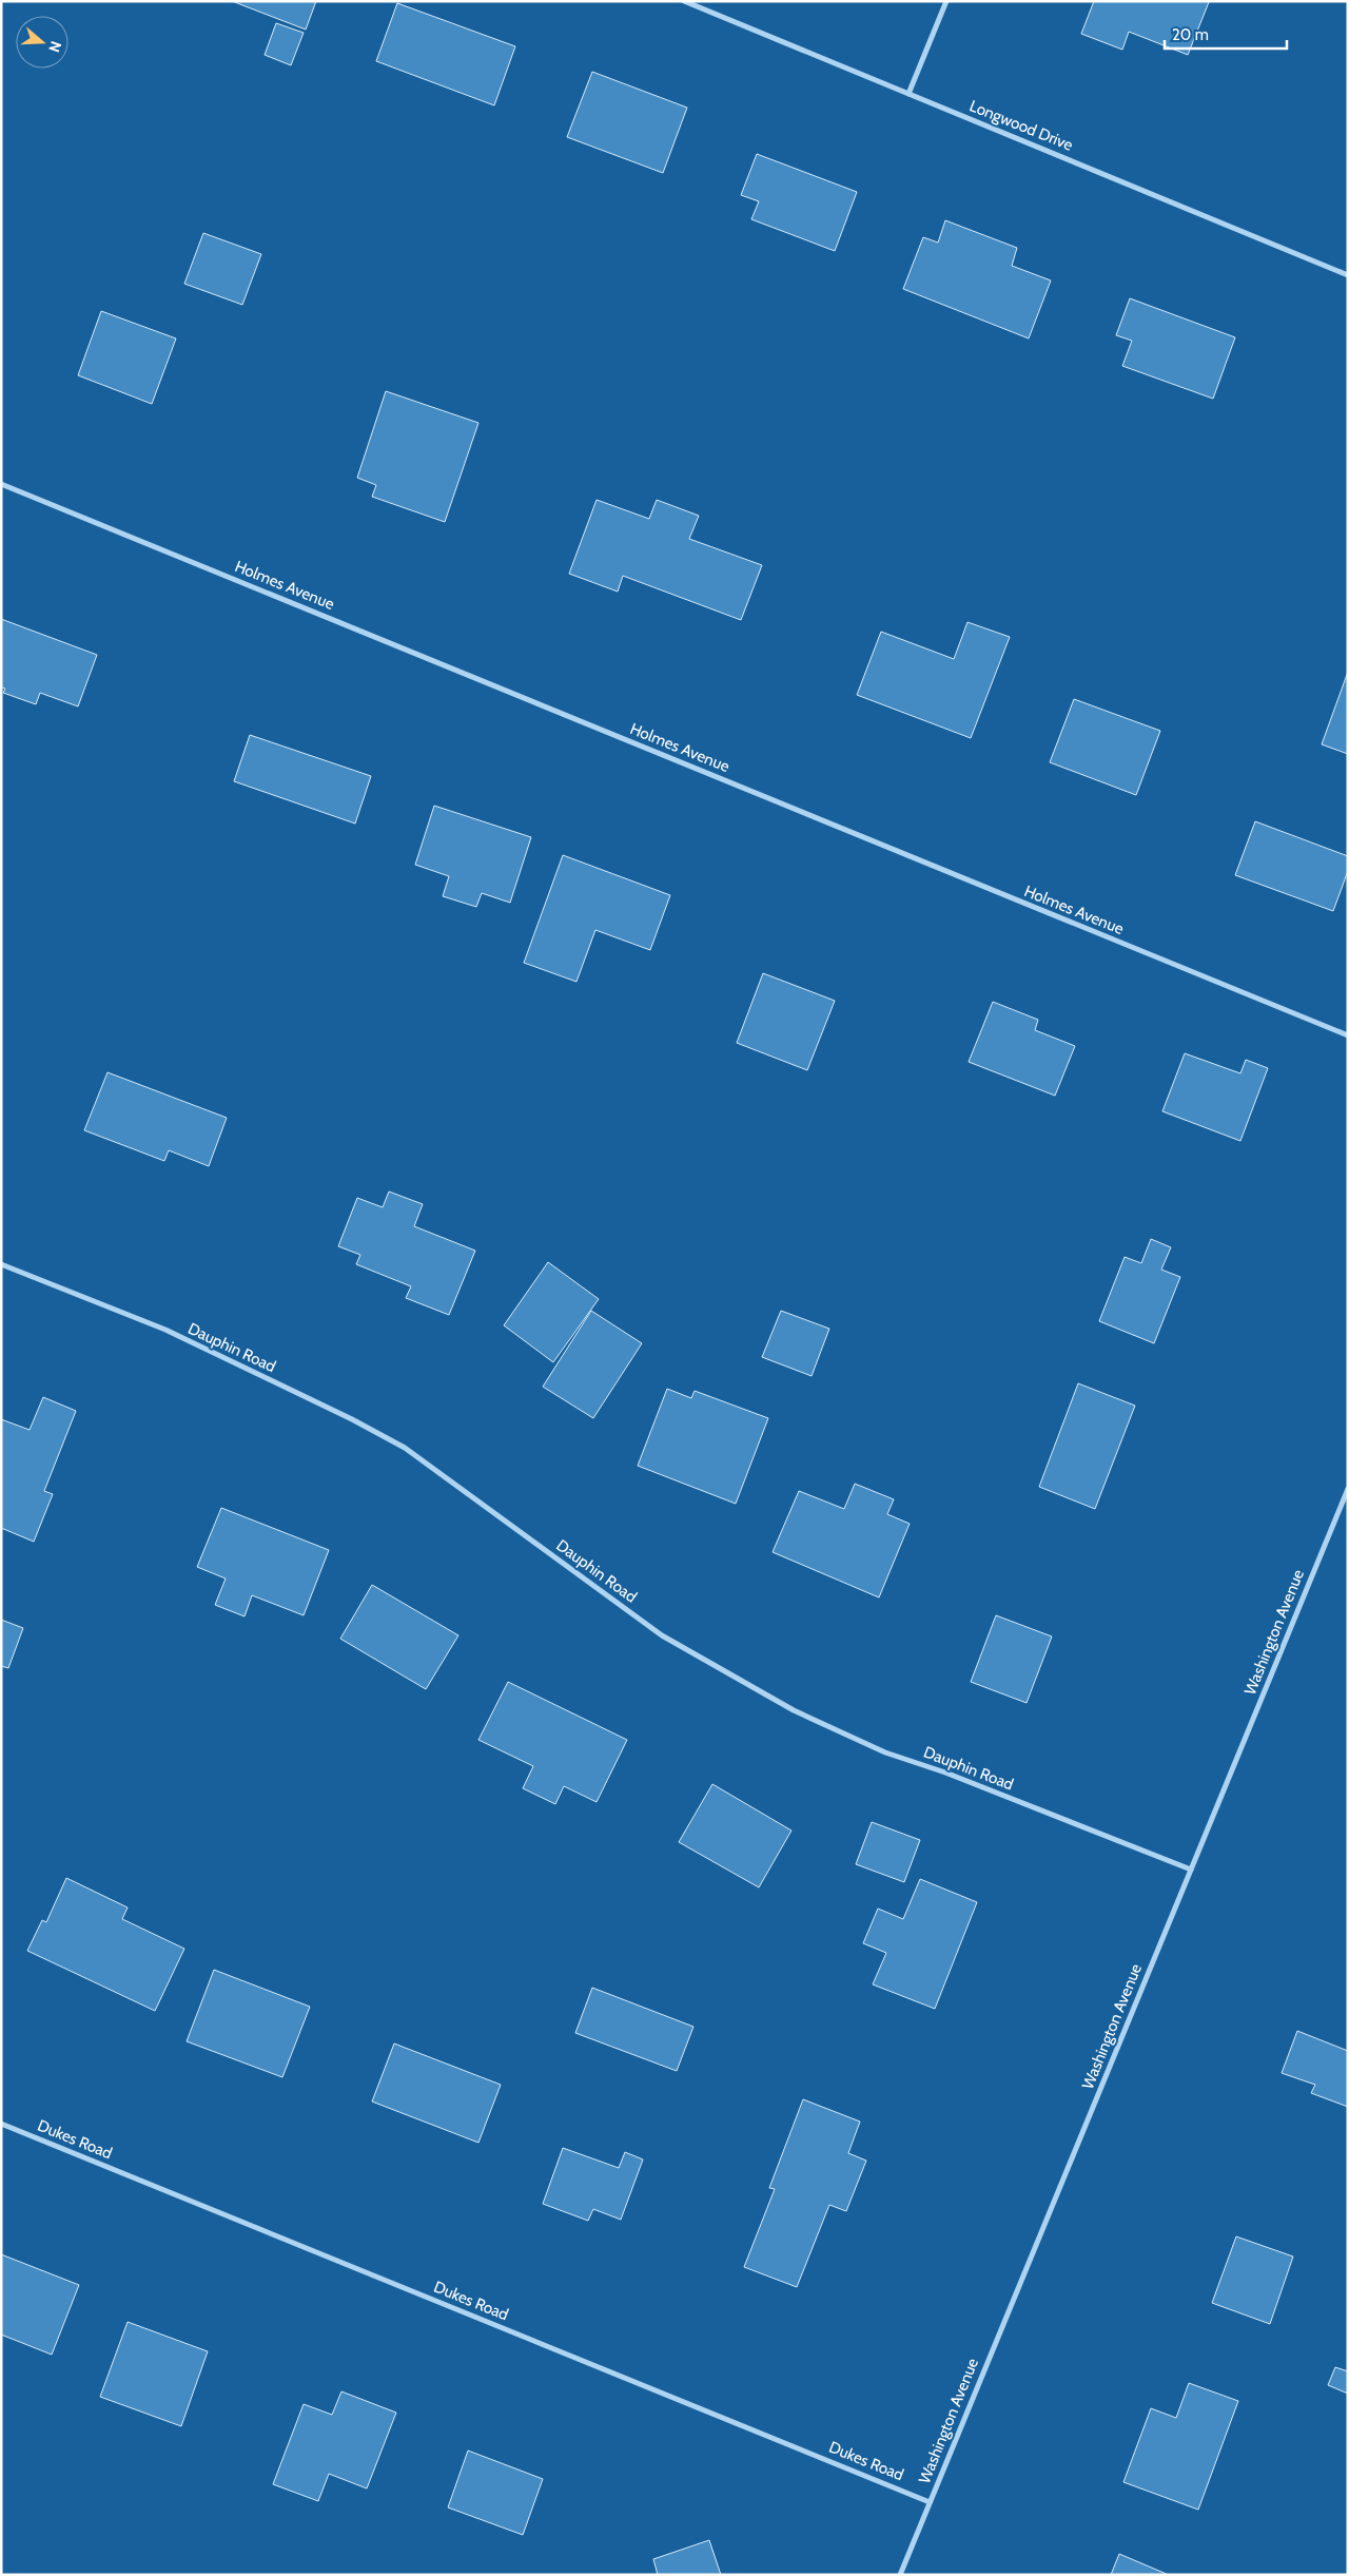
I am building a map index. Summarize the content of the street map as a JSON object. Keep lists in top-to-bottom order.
{
  "streets": {
    "street": [
      "Longwood Drive",
      "Holmes Avenue",
      "Dauphin Road",
      "Washington Avenue",
      "Dukes Road"
    ]
  },
  "crossings": [
    ["Dauphin Road", "Washington Avenue"],
    ["Washington Avenue", "Dukes Road"]
  ],
  "scale_bar": "20 m",
  "north": "right"
}
